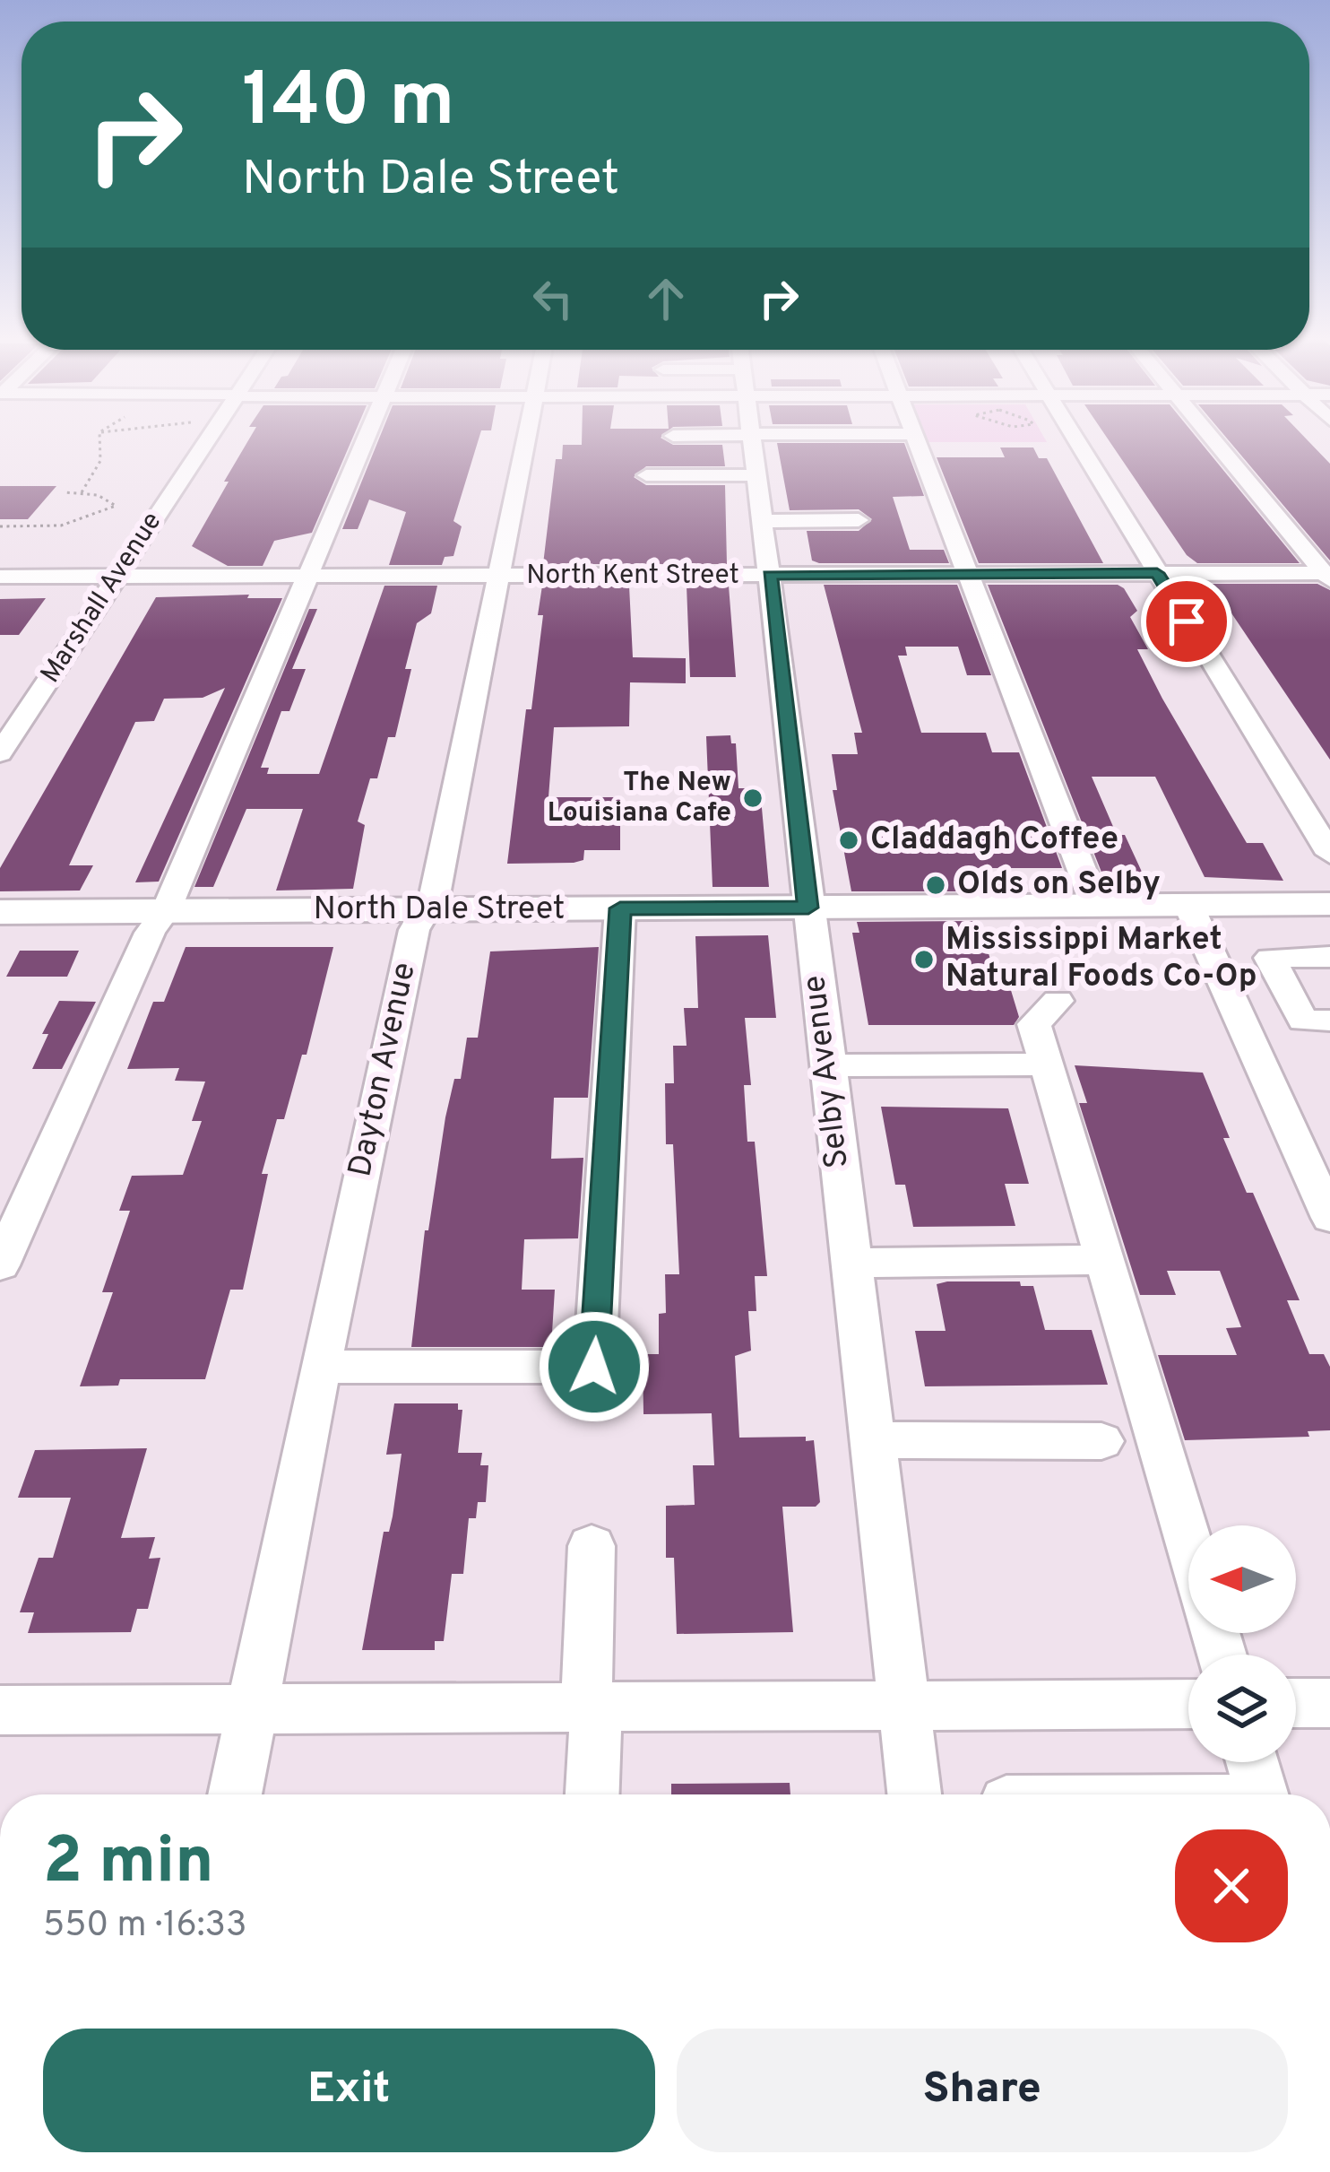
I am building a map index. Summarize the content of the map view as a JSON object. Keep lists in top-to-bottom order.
{
  "streets": {
    "main road": ["North Dale Street"],
    "street": [
      "North Kent Street",
      "Marshall Avenue",
      "Dayton Avenue",
      "Selby Avenue"
    ]
  },
  "crossings": [
    ["North Kent Street", "Marshall Avenue"],
    ["North Kent Street", "Dayton Avenue"],
    ["North Kent Street", "Selby Avenue"],
    ["North Dale Street", "Dayton Avenue"],
    ["North Dale Street", "Selby Avenue"]
  ],
  "places": [
    "The New Louisiana Cafe",
    "Claddagh Coffee",
    "Olds on Selby",
    "Mississippi Market Natural Foods Co-Op"
  ],
  "north": "left",
  "page": {
    "turn": ["140 m", "North Dale Street"],
    "heading": ["2 min", "550 m · 16:33"],
    "buttons": ["Exit", "Share"]
  }
}
